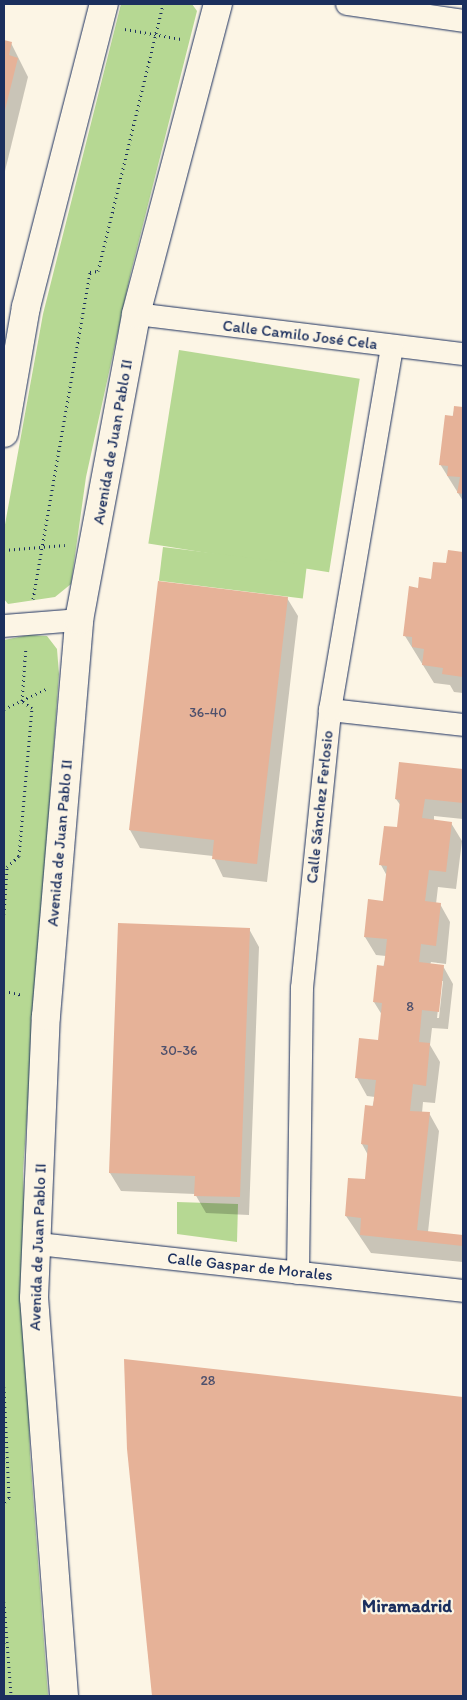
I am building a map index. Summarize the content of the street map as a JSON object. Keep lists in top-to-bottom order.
{
  "streets": {
    "street": [
      "Calle Camilo José Cela",
      "Avenida de Juan Pablo II",
      "Calle Sánchez Ferlosio",
      "Calle Gaspar de Morales"
    ]
  },
  "crossings": [
    ["Calle Camilo José Cela", "Avenida de Juan Pablo II"],
    ["Calle Camilo José Cela", "Calle Sánchez Ferlosio"],
    ["Avenida de Juan Pablo II", "Calle Gaspar de Morales"],
    ["Calle Sánchez Ferlosio", "Calle Gaspar de Morales"]
  ],
  "districts": ["Miramadrid"],
  "house_numbers": [
    "36-40",
    "8",
    "30-36",
    "28"
  ]
}
